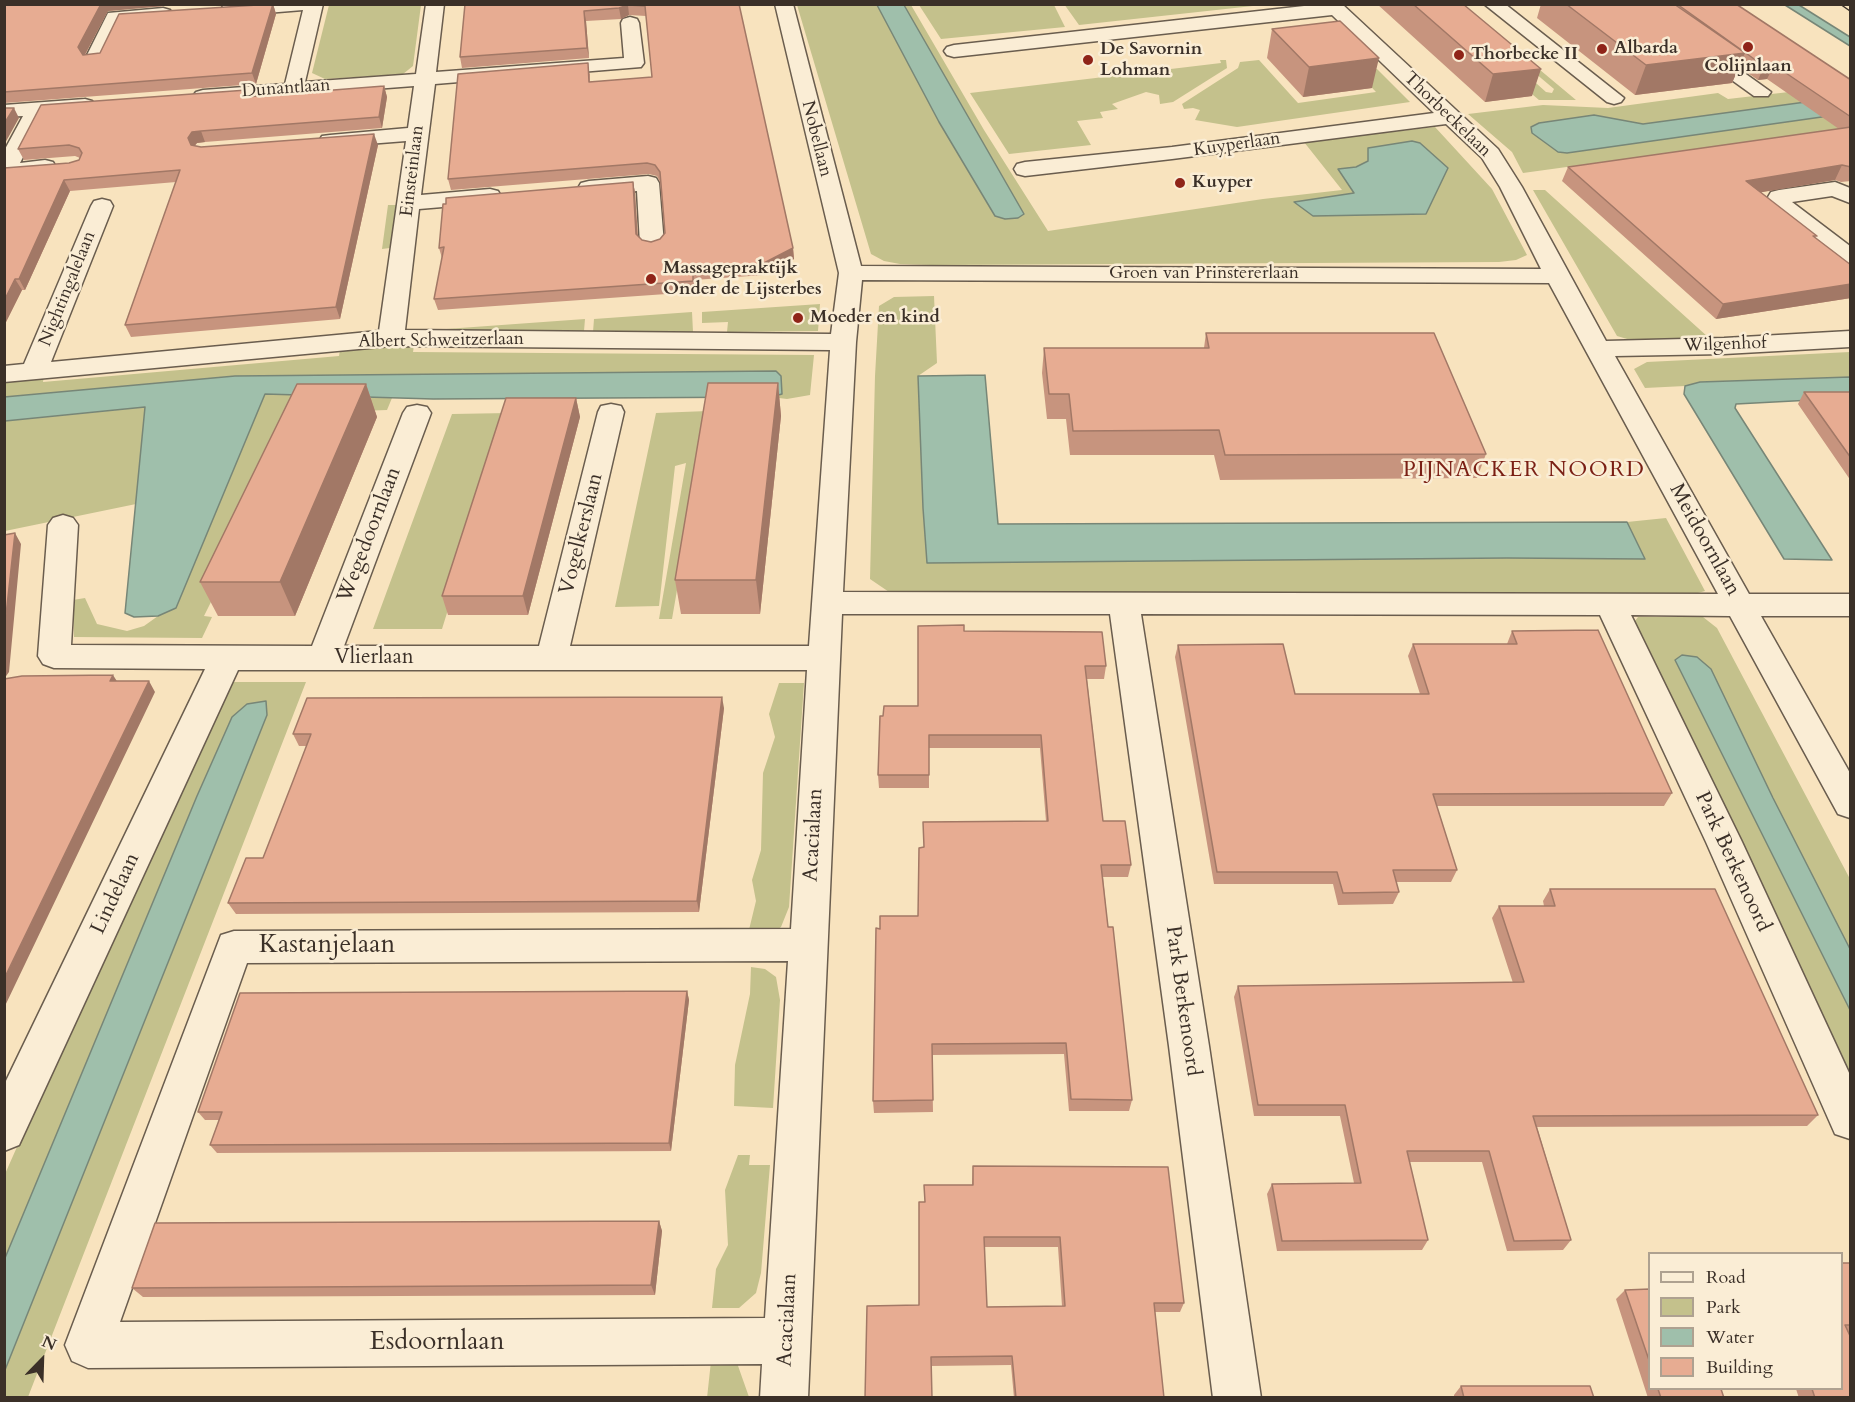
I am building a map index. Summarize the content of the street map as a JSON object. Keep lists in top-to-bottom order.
{
  "streets": {
    "street": [
      "Dunantlaan",
      "Thorbeckelaan",
      "Nobellaan",
      "Kuyperlaan",
      "Einsteinlaan",
      "Groen van Prinstererlaan",
      "Nightingalelaan",
      "Albert Schweitzerlaan",
      "Wilgenhof",
      "Vogelkerslaan",
      "Wegedoornlaan",
      "Meidoornlaan",
      "Vlierlaan",
      "Acacialaan",
      "Park Berkenoord",
      "Lindelaan",
      "Kastanjelaan",
      "Esdoornlaan"
    ]
  },
  "crossings": [
    ["Dunantlaan", "Einsteinlaan"],
    ["Thorbeckelaan", "Kuyperlaan"],
    ["Thorbeckelaan", "Groen van Prinstererlaan"],
    ["Thorbeckelaan", "Meidoornlaan"],
    ["Nobellaan", "Groen van Prinstererlaan"],
    ["Nobellaan", "Acacialaan"],
    ["Einsteinlaan", "Albert Schweitzerlaan"],
    ["Groen van Prinstererlaan", "Meidoornlaan"],
    ["Groen van Prinstererlaan", "Acacialaan"],
    ["Nightingalelaan", "Albert Schweitzerlaan"],
    ["Albert Schweitzerlaan", "Acacialaan"],
    ["Wilgenhof", "Meidoornlaan"],
    ["Vogelkerslaan", "Vlierlaan"],
    ["Wegedoornlaan", "Vlierlaan"],
    ["Vlierlaan", "Acacialaan"],
    ["Vlierlaan", "Lindelaan"],
    ["Acacialaan", "Kastanjelaan"],
    ["Acacialaan", "Esdoornlaan"],
    ["Kastanjelaan", "Esdoornlaan"]
  ],
  "districts": ["PIJNACKER NOORD"],
  "places": [
    "Colijnlaan",
    "Albarda",
    "Thorbecke II",
    "De Savornin Lohman",
    "Kuyper",
    "Massagepraktijk Onder de Lijsterbes",
    "Moeder en kind"
  ],
  "legend": [
    "Road",
    "Park",
    "Water",
    "Building"
  ],
  "north": "top right"
}
